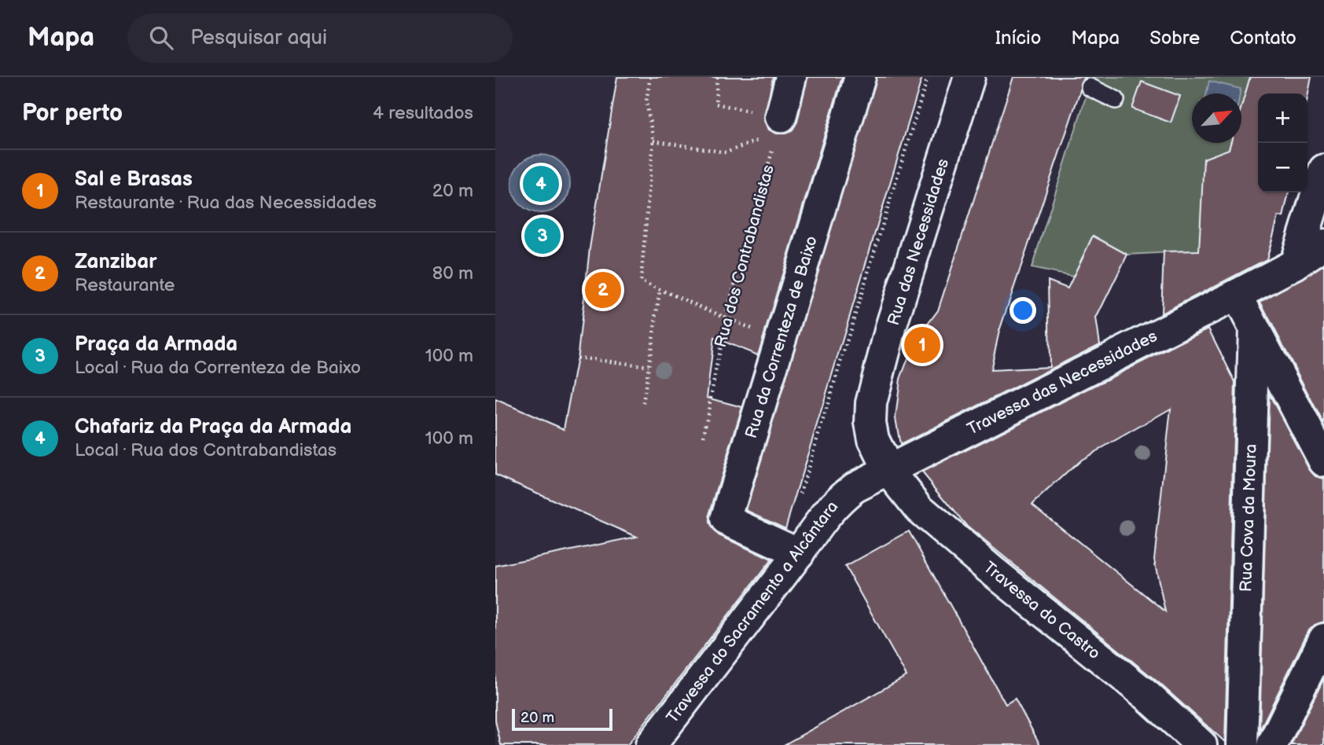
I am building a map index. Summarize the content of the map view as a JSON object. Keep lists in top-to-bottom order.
{
  "streets": {
    "street": [
      "Rua das Necessidades",
      "Rua da Correnteza de Baixo",
      "Travessa das Necessidades",
      "Rua Cova da Moura",
      "Travessa do Castro",
      "Travessa do Sacramento a Alcântara"
    ],
    "path": ["Rua dos Contrabandistas"]
  },
  "crossings": [
    ["Rua das Necessidades", "Travessa das Necessidades"],
    ["Rua das Necessidades", "Travessa do Castro"],
    ["Rua das Necessidades", "Travessa do Sacramento a Alcântara"],
    ["Rua da Correnteza de Baixo", "Travessa do Sacramento a Alcântara"],
    ["Travessa das Necessidades", "Rua Cova da Moura"],
    ["Travessa das Necessidades", "Travessa do Castro"],
    ["Travessa das Necessidades", "Travessa do Sacramento a Alcântara"],
    ["Travessa do Castro", "Travessa do Sacramento a Alcântara"]
  ],
  "scale_bar": "20 m",
  "north": "top right",
  "page": {
    "header": "Mapa",
    "search": "Pesquisar aqui",
    "nav": [
      "Início",
      "Mapa",
      "Sobre",
      "Contato"
    ],
    "heading": ["Por perto", "4 resultados"],
    "map_buttons": ["+", "−"],
    "list": [
      {
        "mark": "1",
        "name": "Sal e Brasas",
        "note": "Restaurante · Rua das Necessidades",
        "value": "20 m"
      },
      {
        "mark": "2",
        "name": "Zanzibar",
        "note": "Restaurante",
        "value": "80 m"
      },
      {
        "mark": "3",
        "name": "Praça da Armada",
        "note": "Local · Rua da Correnteza de Baixo",
        "value": "100 m"
      },
      {
        "mark": "4",
        "name": "Chafariz da Praça da Armada",
        "note": "Local · Rua dos Contrabandistas",
        "value": "100 m"
      }
    ],
    "pins": [
      "4",
      "3",
      "2",
      "1"
    ],
    "scale": "20 m"
  }
}
